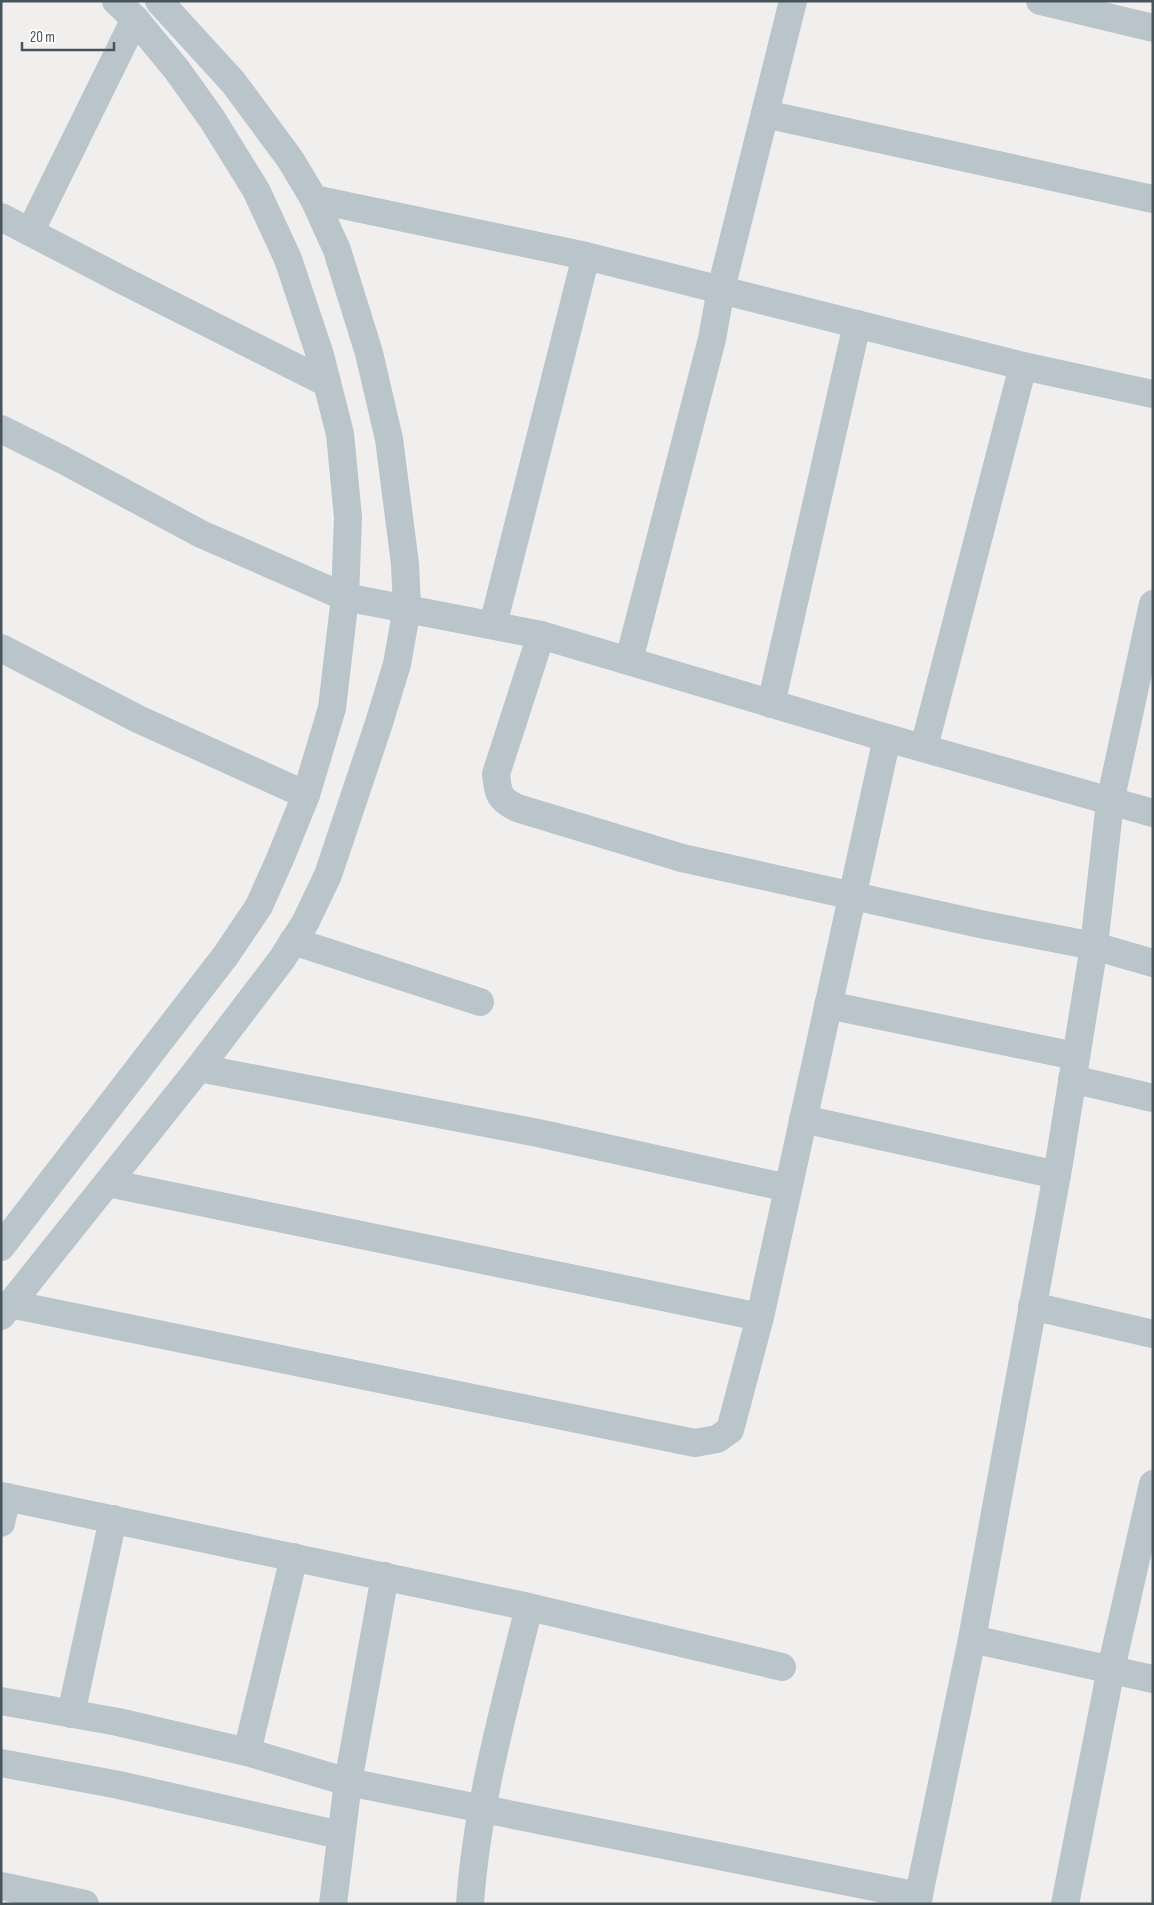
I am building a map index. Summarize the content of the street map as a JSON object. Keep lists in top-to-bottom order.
{
  "scale_bar": "20 m"
}
